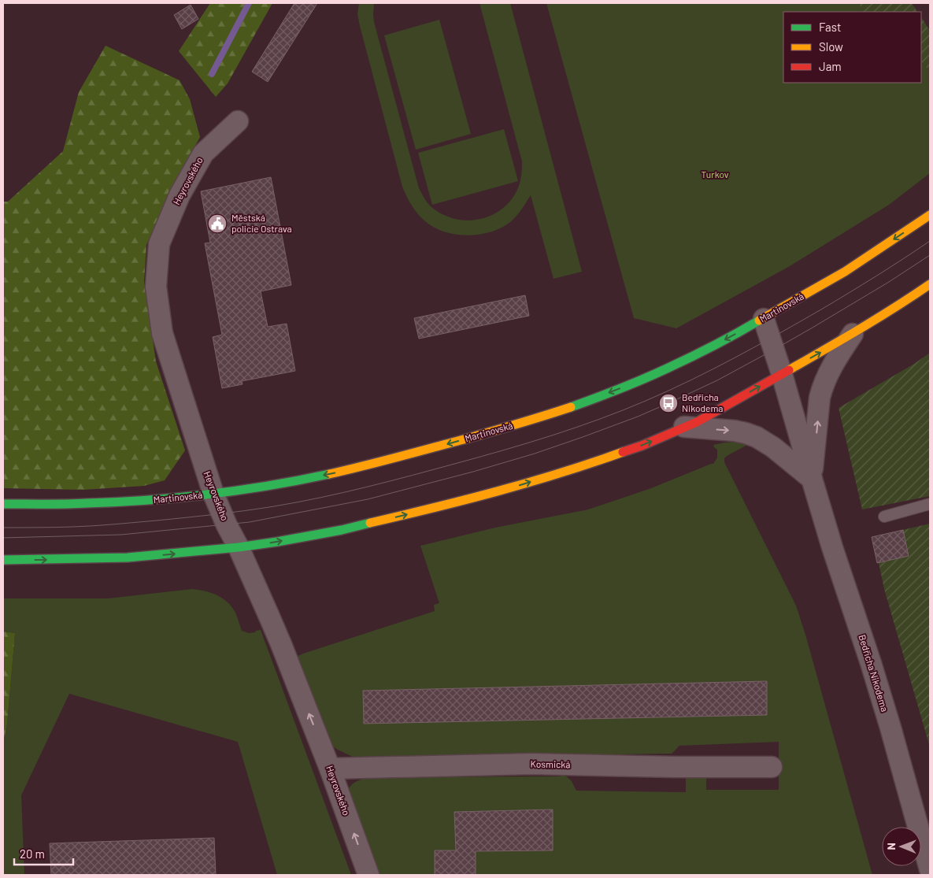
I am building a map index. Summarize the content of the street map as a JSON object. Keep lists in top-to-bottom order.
{
  "streets": {
    "street": [
      "Heyrovského",
      "Martinovská",
      "Bedřicha Nikodema",
      "Kosmická"
    ]
  },
  "crossings": [
    ["Heyrovského", "Martinovská"],
    ["Heyrovského", "Kosmická"],
    ["Martinovská", "Bedřicha Nikodema"]
  ],
  "one_way": ["Heyrovského"],
  "parks": ["Turkov"],
  "places": {
    "public building": ["Městská policie Ostrava"],
    "bus stop": ["Bedřicha Nikodema"]
  },
  "legend": ["Fast", "Slow", "Jam"],
  "scale_bar": "20 m",
  "north": "left"
}
